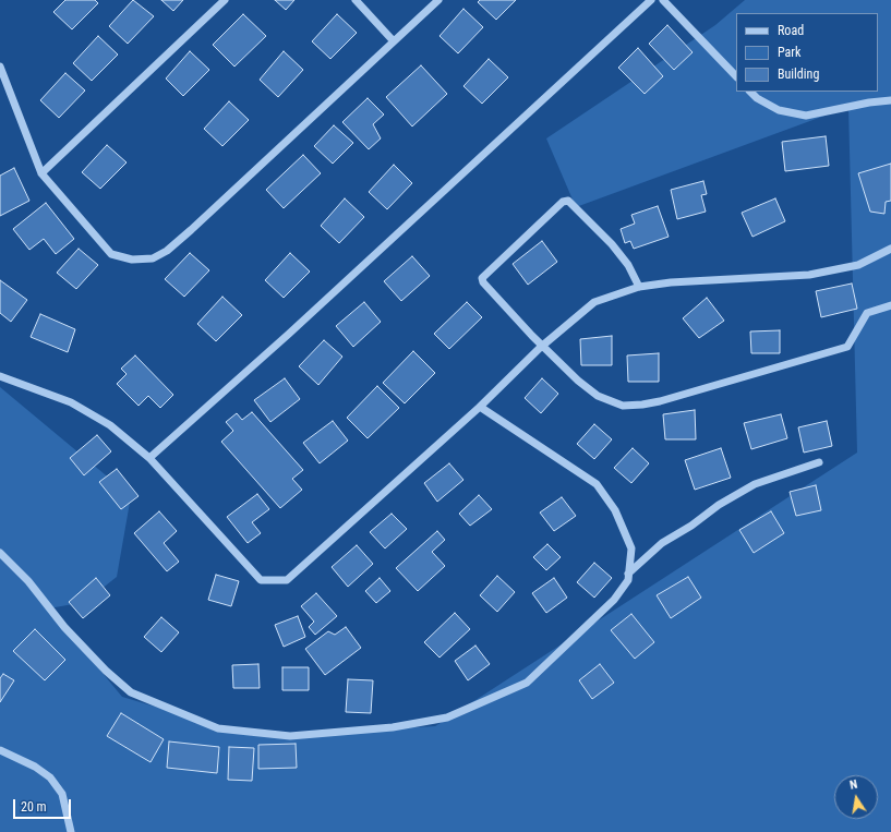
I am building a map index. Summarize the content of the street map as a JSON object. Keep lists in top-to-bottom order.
{
  "legend": ["Road", "Park", "Building"],
  "scale_bar": "20 m",
  "north": "top"
}
